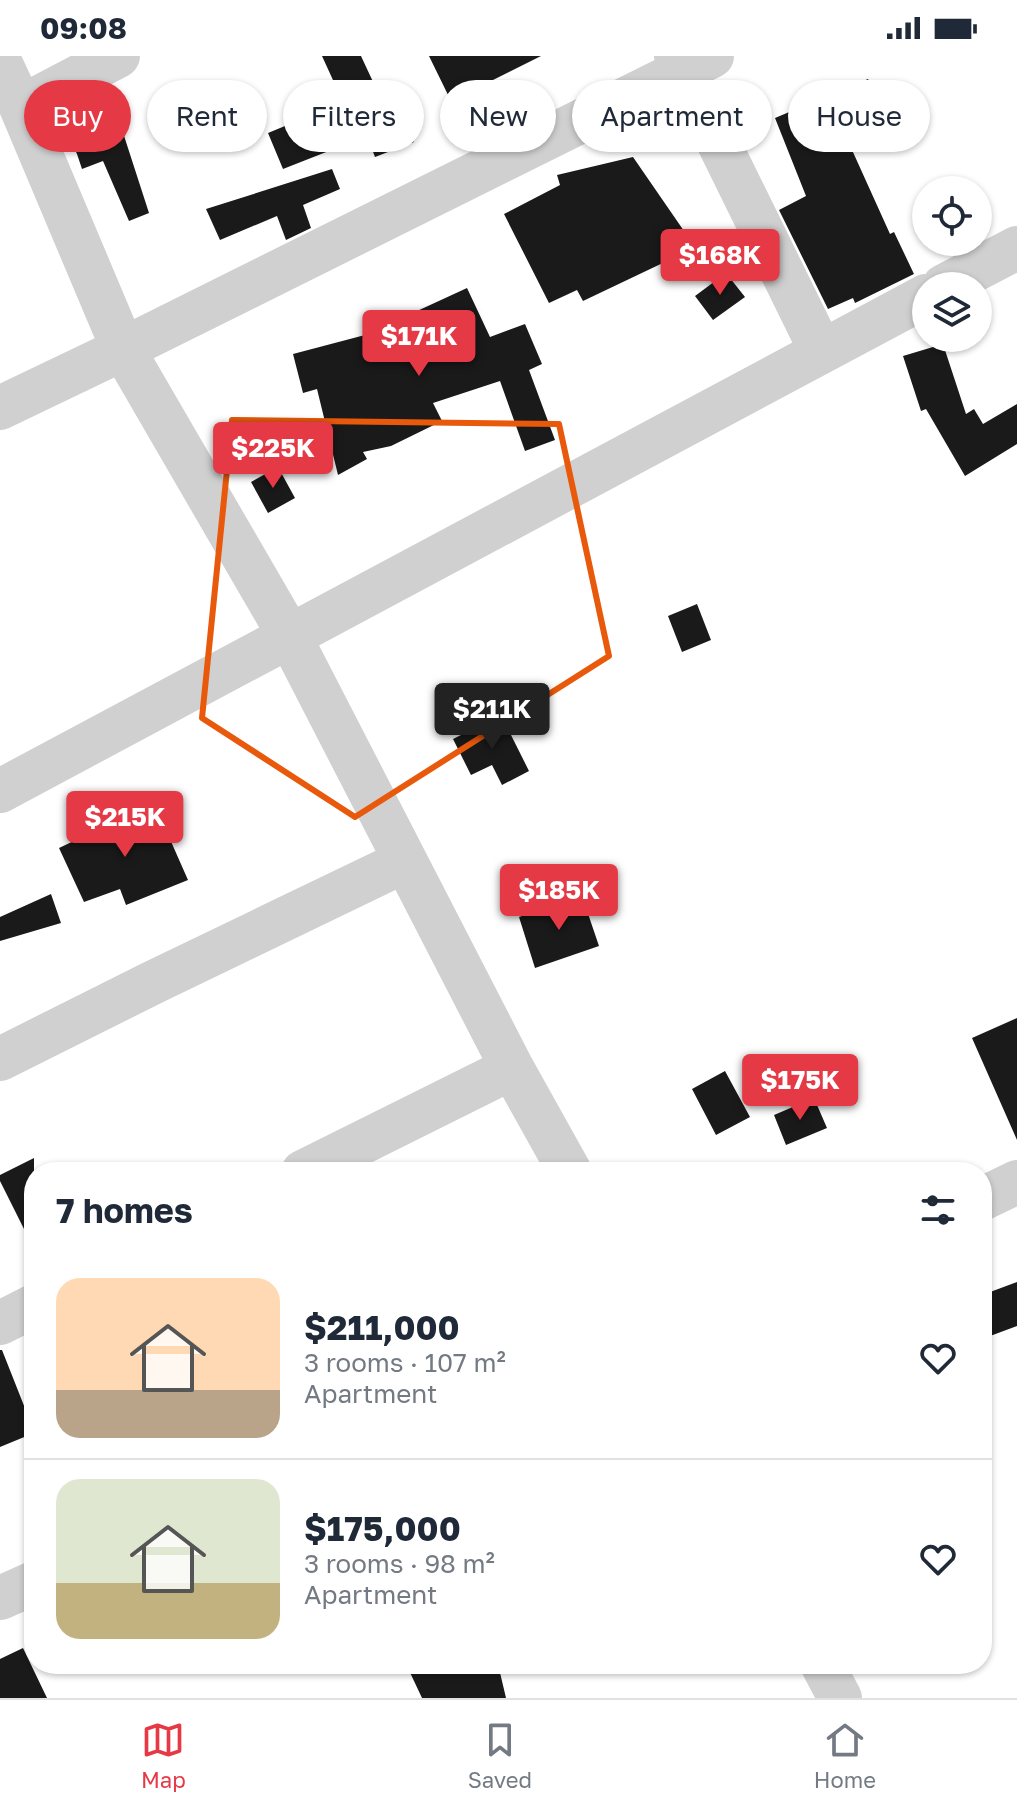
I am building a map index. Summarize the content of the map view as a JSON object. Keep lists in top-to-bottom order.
{
  "page": {
    "status": "09:08",
    "chip": [
      "Buy",
      "Rent",
      "Filters",
      "New",
      "Apartment",
      "House"
    ],
    "price": [
      "$168K",
      "$171K",
      "$225K",
      "$211K",
      "$215K",
      "$185K",
      "$175K"
    ],
    "heading": "7 homes",
    "list": [
      {
        "name": "$211,000",
        "note": "3 rooms · 107 m² · Apartment"
      },
      {
        "name": "$175,000",
        "note": "3 rooms · 98 m² · Apartment"
      }
    ],
    "tabs": ["Map", "Saved", "Home"]
  }
}
